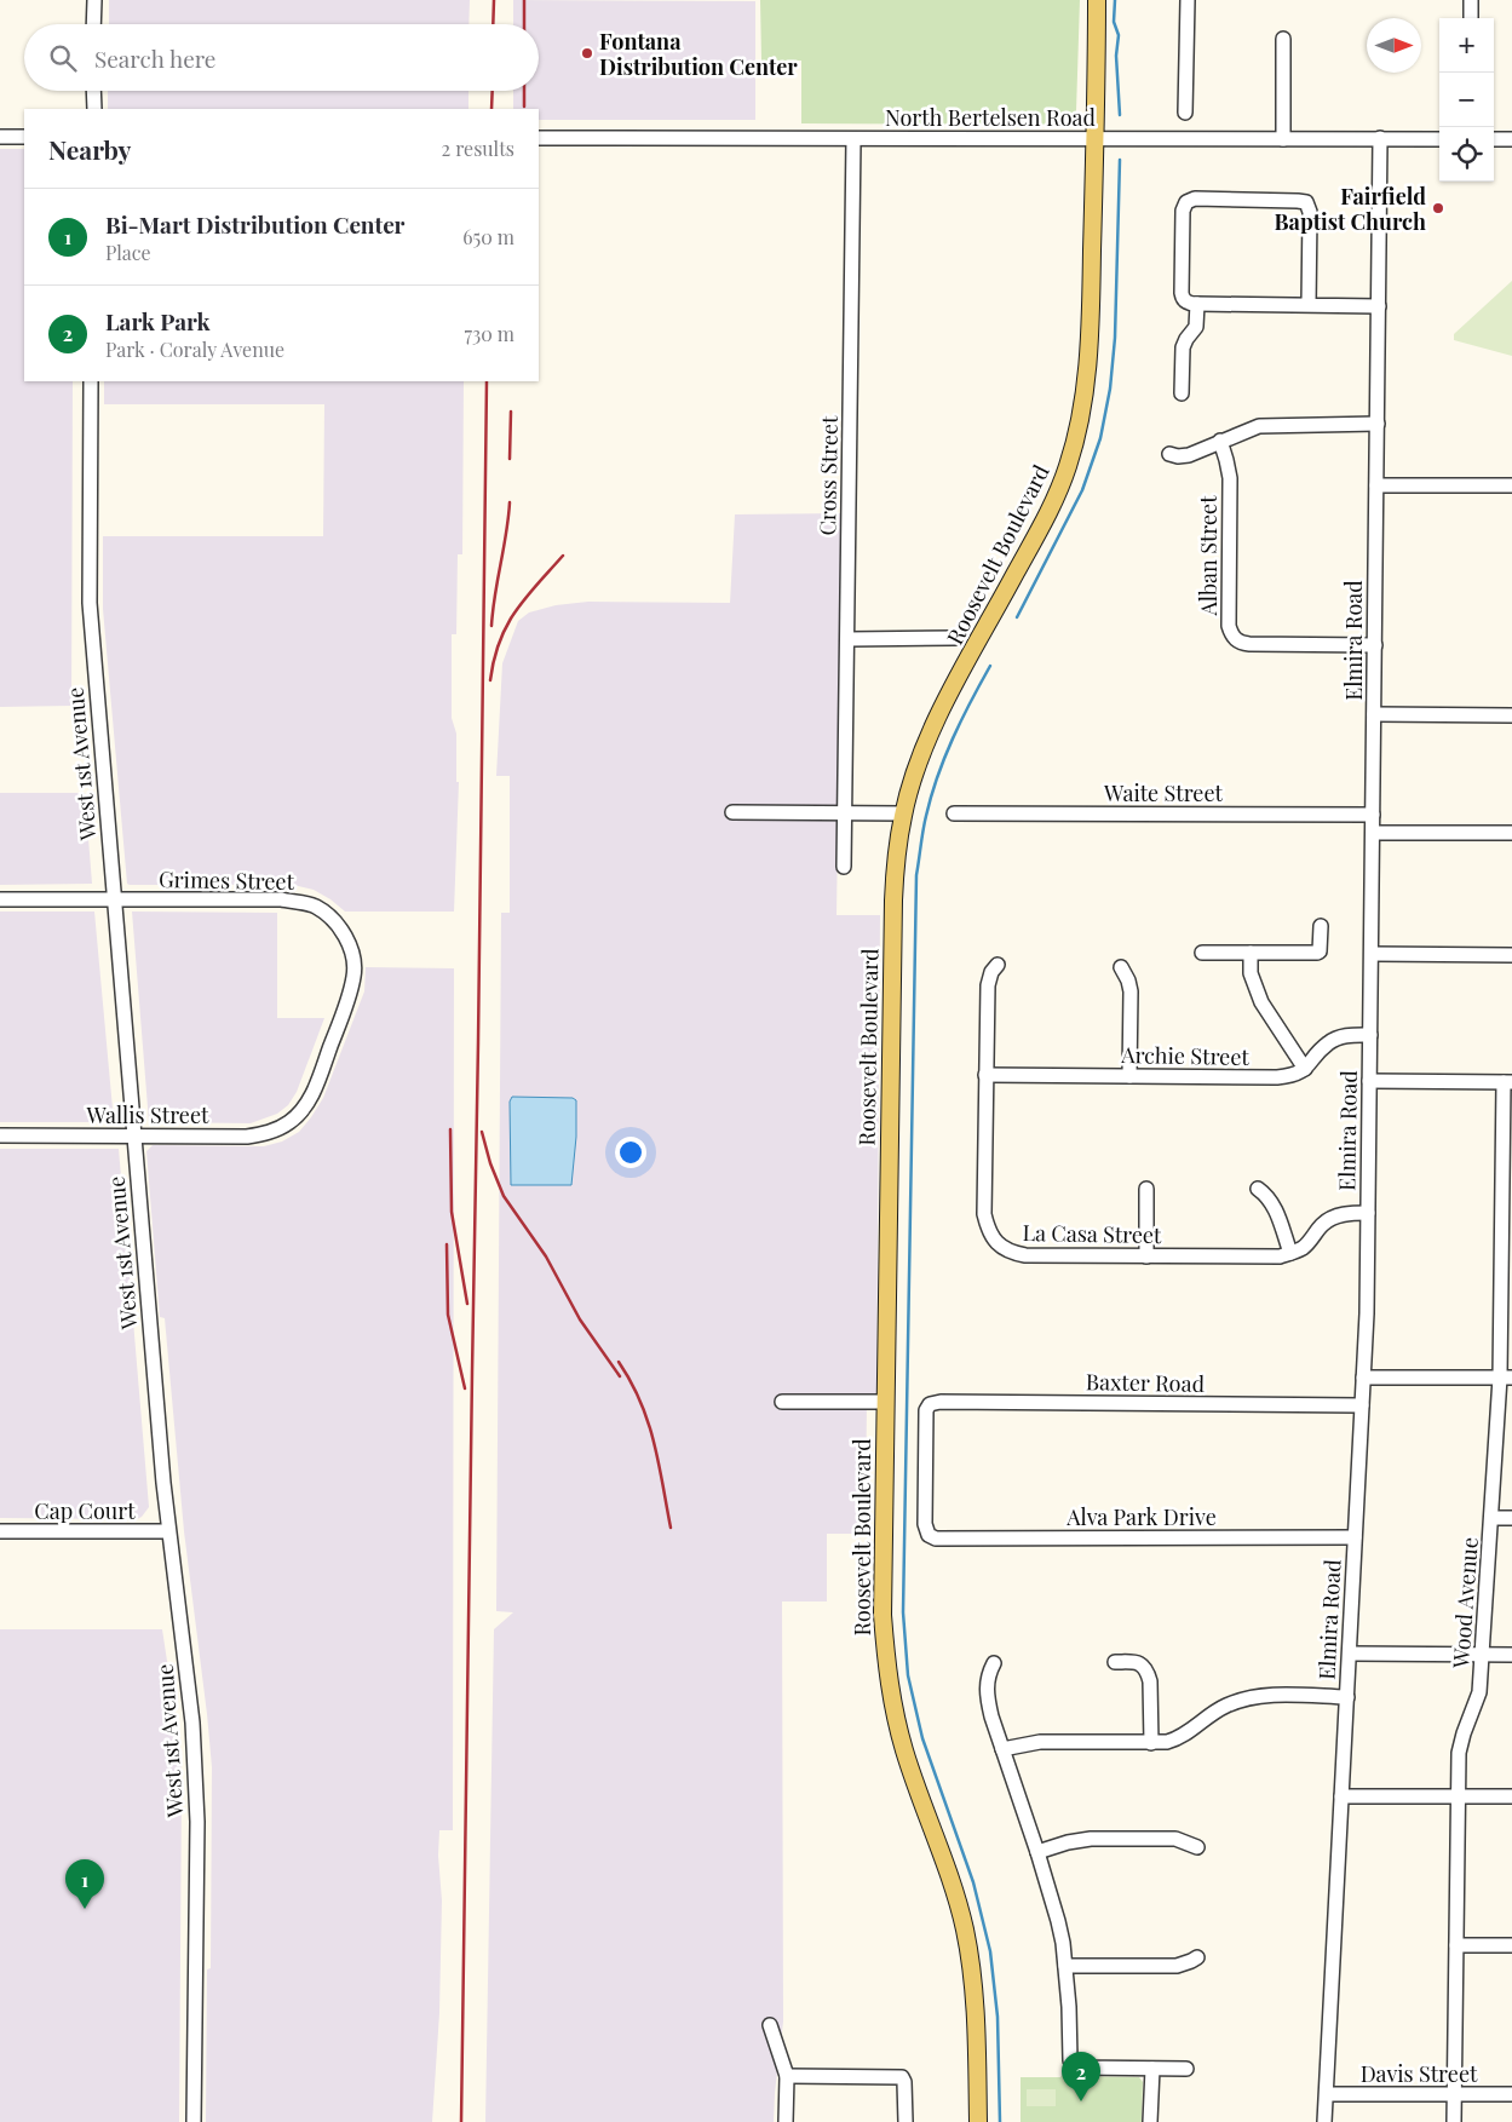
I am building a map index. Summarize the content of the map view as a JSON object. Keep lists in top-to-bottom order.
{
  "streets": {
    "main road": ["Roosevelt Boulevard"],
    "street": [
      "North Bertelsen Road",
      "Cross Street",
      "Alban Street",
      "Elmira Road",
      "West 1st Avenue",
      "Waite Street",
      "Grimes Street",
      "Archie Street",
      "Wallis Street",
      "La Casa Street",
      "Baxter Road",
      "Cap Court",
      "Alva Park Drive",
      "Wood Avenue",
      "Davis Street"
    ]
  },
  "crossings": [
    ["North Bertelsen Road", "Cross Street"],
    ["North Bertelsen Road", "Roosevelt Boulevard"],
    ["North Bertelsen Road", "Elmira Road"],
    ["Alban Street", "Elmira Road"],
    ["Elmira Road", "Waite Street"],
    ["Elmira Road", "La Casa Street"],
    ["Elmira Road", "Baxter Road"],
    ["Elmira Road", "Alva Park Drive"],
    ["Elmira Road", "Davis Street"],
    ["West 1st Avenue", "Grimes Street"],
    ["West 1st Avenue", "Wallis Street"],
    ["West 1st Avenue", "Cap Court"],
    ["Grimes Street", "Wallis Street"],
    ["Archie Street", "La Casa Street"],
    ["Baxter Road", "Alva Park Drive"],
    ["Wood Avenue", "Davis Street"]
  ],
  "places": ["Fontana Distribution Center", "Fairfield Baptist Church"],
  "north": "right",
  "page": {
    "map_buttons": ["+", "−"],
    "search": "Search here",
    "heading": ["Nearby", "2 results"],
    "list": [
      {
        "mark": "1",
        "name": "Bi-Mart Distribution Center",
        "note": "Place",
        "value": "650 m"
      },
      {
        "mark": "2",
        "name": "Lark Park",
        "note": "Park · Coraly Avenue",
        "value": "730 m"
      }
    ],
    "pins": ["1", "2"]
  }
}
